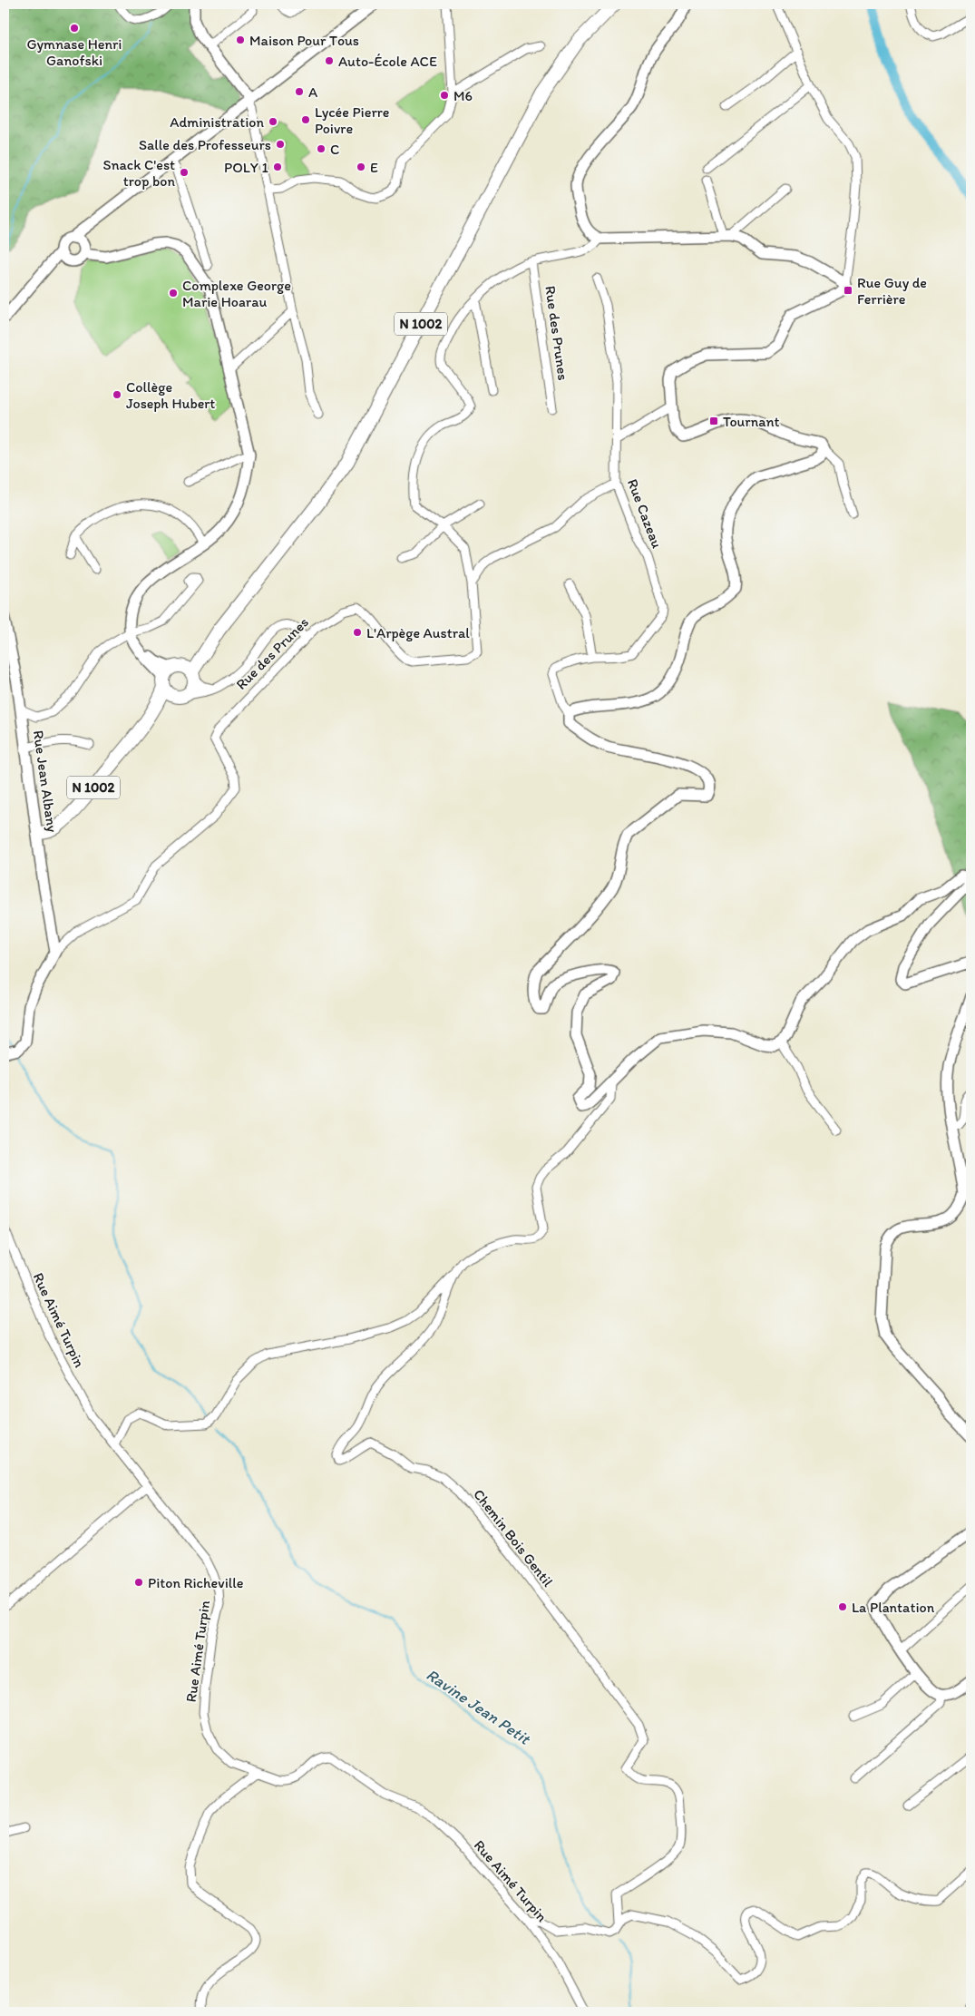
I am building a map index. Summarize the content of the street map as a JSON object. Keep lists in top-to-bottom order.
{
  "streets": {
    "main road": ["N 1002"],
    "street": [
      "Rue des Prunes",
      "Rue Cazeau",
      "Rue Jean Albany",
      "Rue Aimé Turpin",
      "Chemin Bois Gentil"
    ]
  },
  "crossings": [
    ["N 1002", "Rue Jean Albany"],
    ["Rue des Prunes", "Rue Jean Albany"]
  ],
  "water": ["Ravine Jean Petit"],
  "places": {
    "other": [
      "Gymnase Henri Ganofski",
      "Maison Pour Tous",
      "Auto-École ACE",
      "A",
      "M6",
      "Lycée Pierre Poivre",
      "Administration",
      "Salle des Professeurs",
      "C",
      "POLY 1",
      "E",
      "Snack C'est trop bon",
      "Complexe George Marie Hoarau",
      "Collège Joseph Hubert",
      "L'Arpège Austral",
      "Piton Richeville",
      "La Plantation"
    ],
    "transit": ["Rue Guy de Ferrière", "Tournant"]
  }
}
